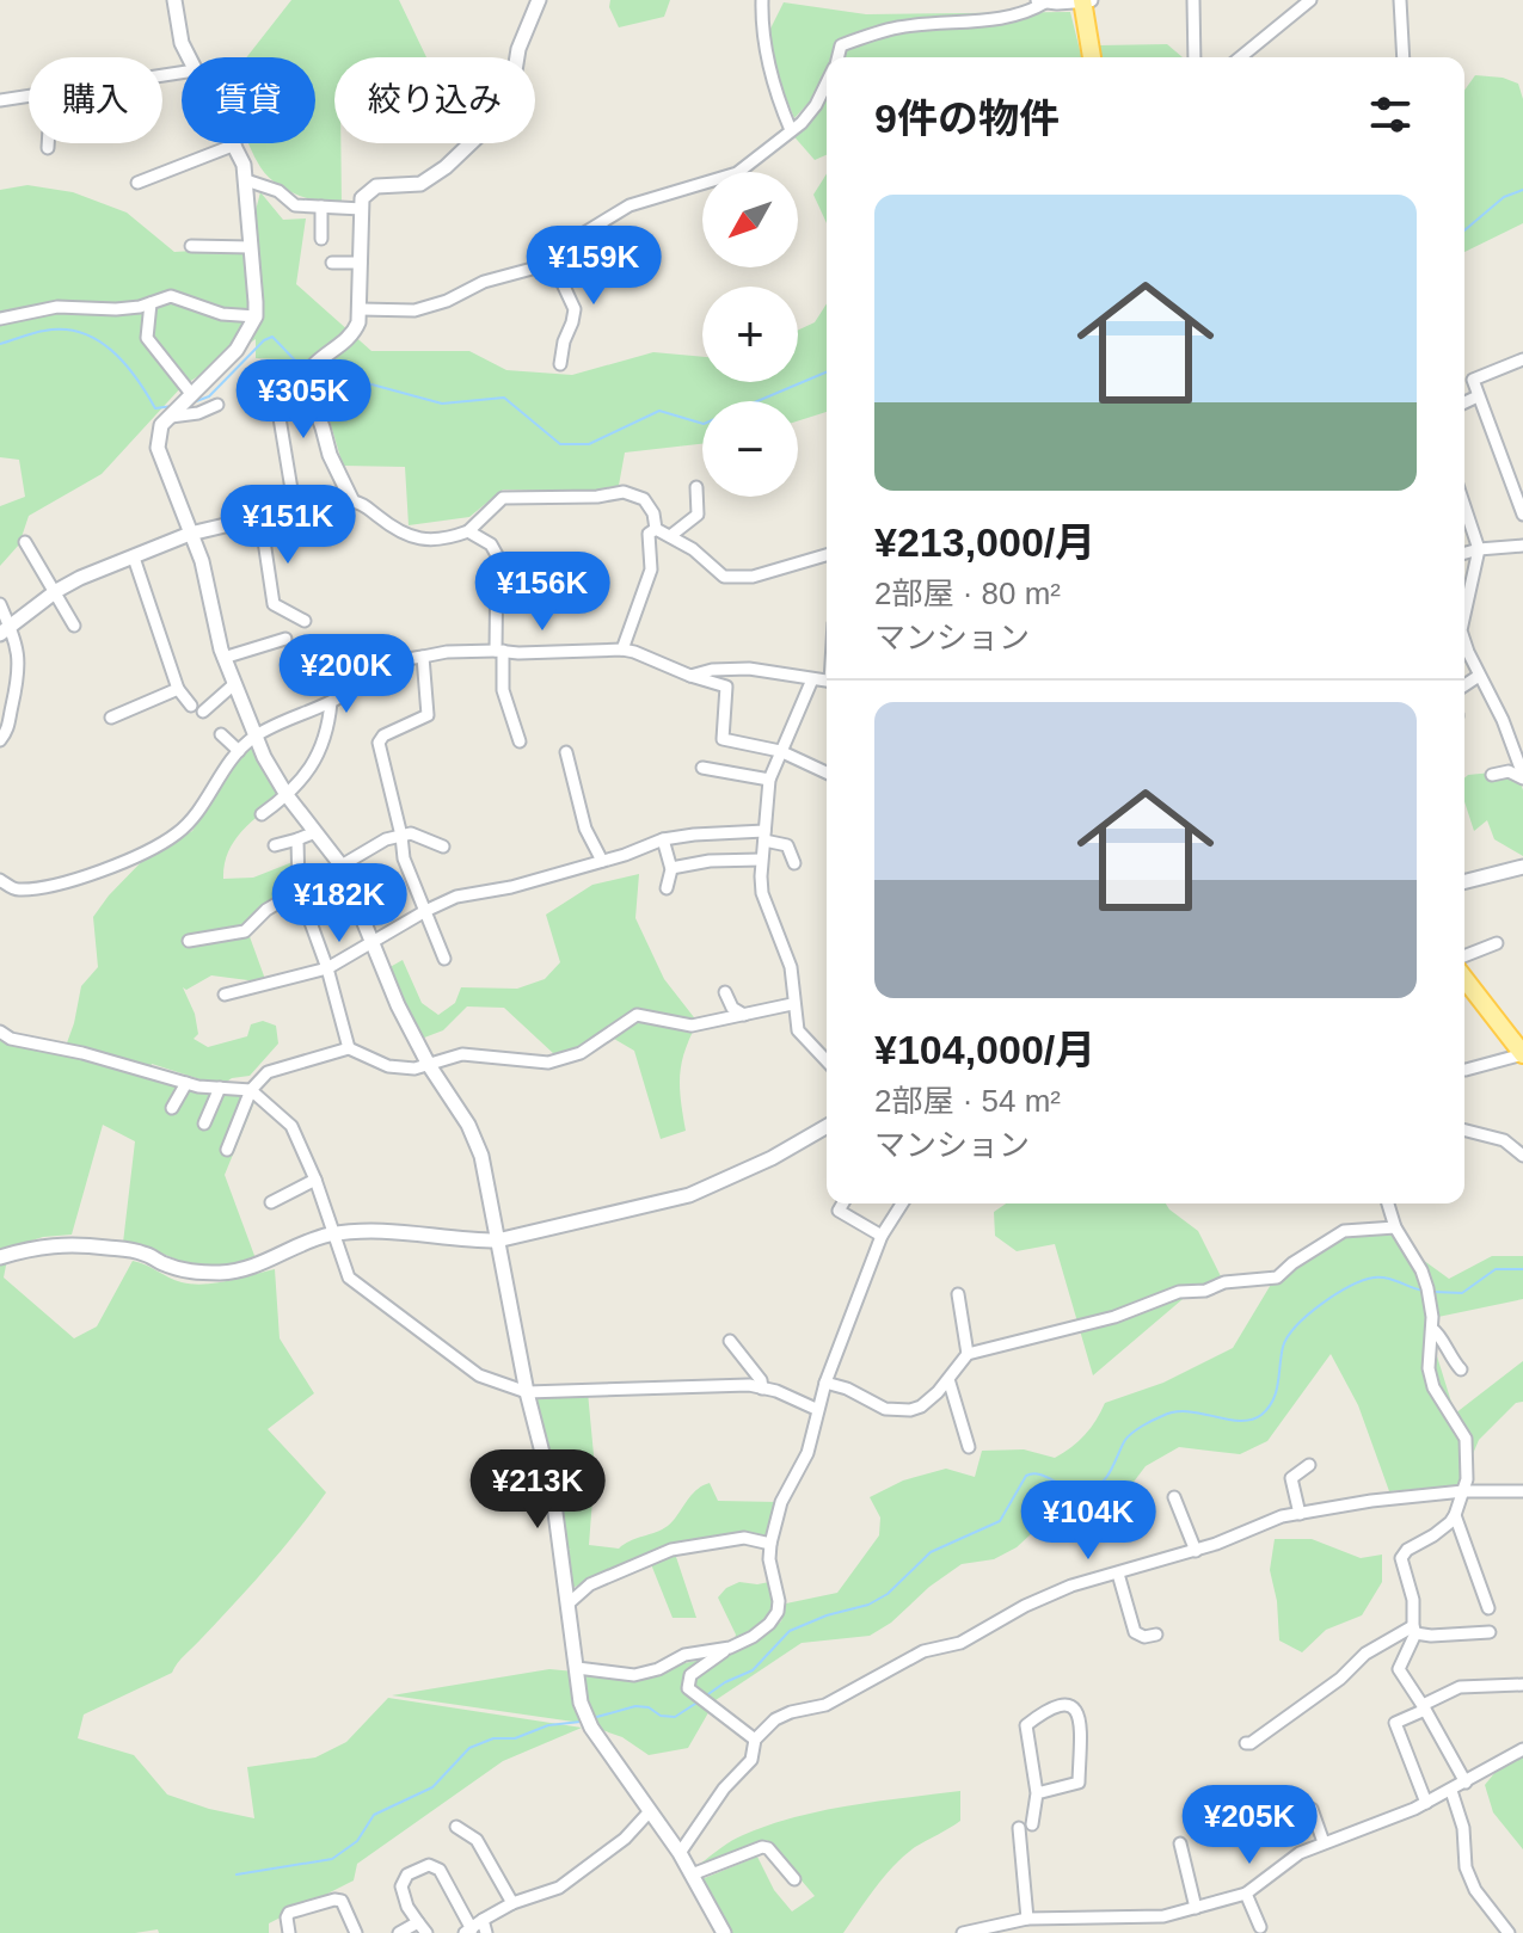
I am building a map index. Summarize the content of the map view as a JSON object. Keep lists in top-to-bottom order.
{
  "north": "bottom left",
  "page": {
    "chip": ["購入", "賃貸", "絞り込み"],
    "heading": "9件の物件",
    "map_buttons": ["+", "−"],
    "list": [
      {
        "name": "¥213,000/月",
        "note": "2部屋 · 80 m² · マンション"
      },
      {
        "name": "¥104,000/月",
        "note": "2部屋 · 54 m² · マンション"
      }
    ],
    "price": [
      "¥159K",
      "¥305K",
      "¥151K",
      "¥156K",
      "¥200K",
      "¥182K",
      "¥213K",
      "¥104K",
      "¥205K"
    ]
  }
}
